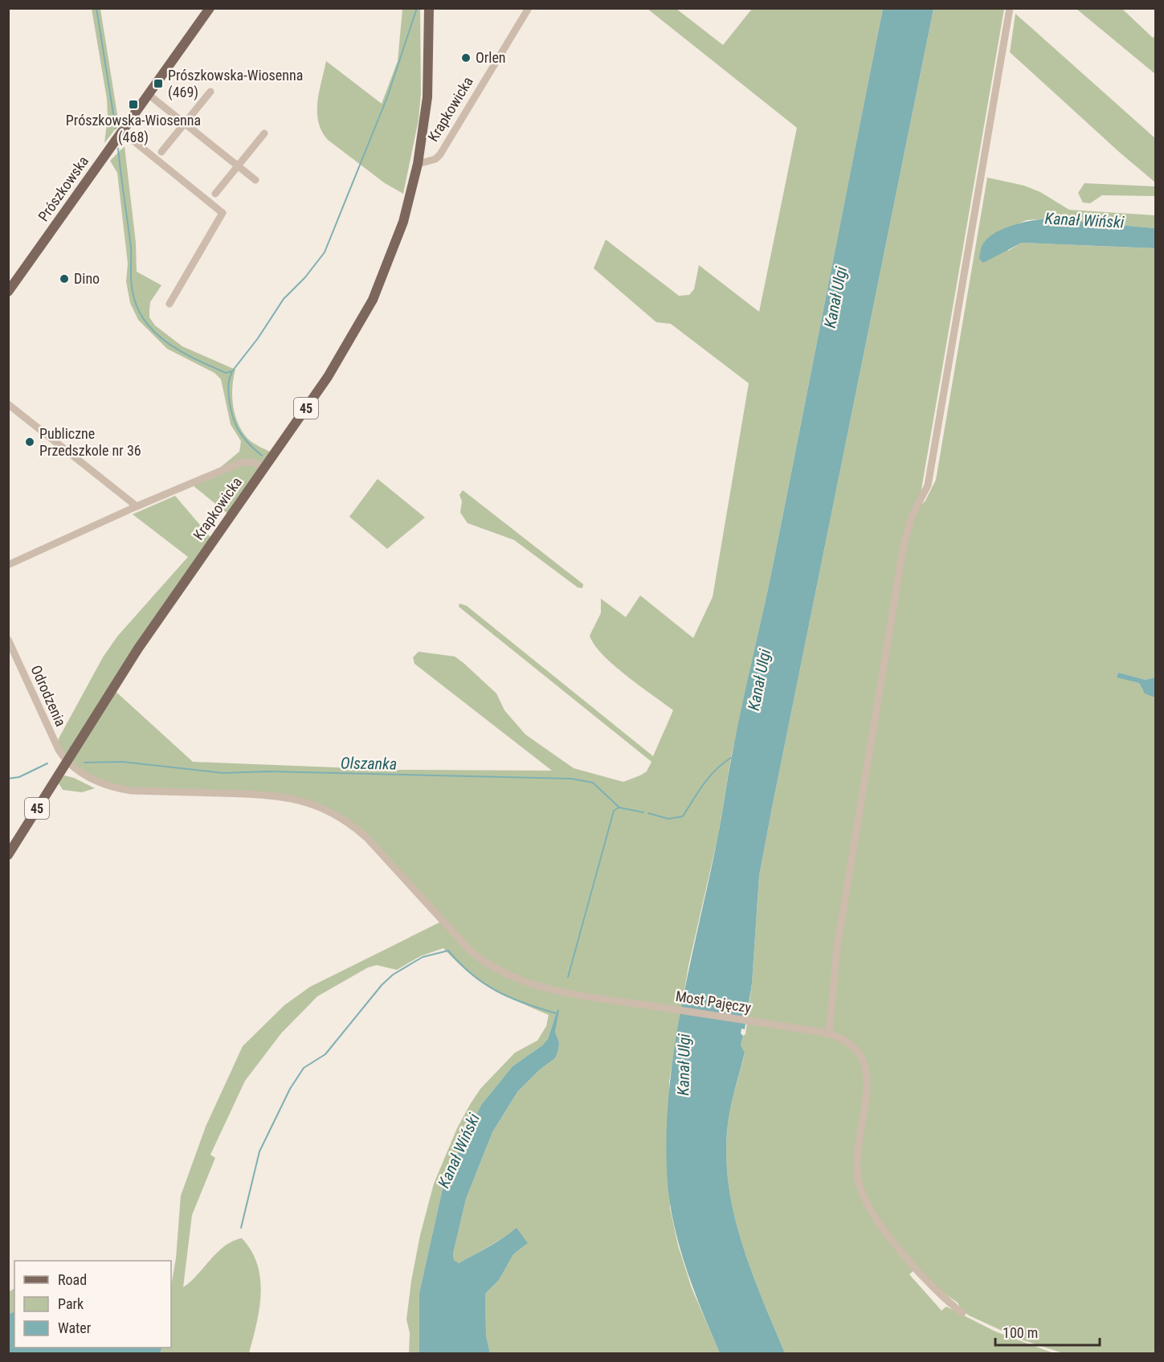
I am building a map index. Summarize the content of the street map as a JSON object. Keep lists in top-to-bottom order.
{
  "streets": {
    "main road": ["Krapkowicka", "Prószkowska", "45"],
    "street": ["Odrodzenia", "Most Pajęczy"]
  },
  "crossings": [
    ["Krapkowicka", "Odrodzenia"],
    ["Krapkowicka", "Most Pajęczy"],
    ["Odrodzenia", "Most Pajęczy"]
  ],
  "water": ["Kanał Wiński", "Kanał Ulgi", "Olszanka"],
  "places": {
    "other": ["Orlen", "Dino", "Publiczne Przedszkole nr 36"],
    "transit": ["Prószkowska-Wiosenna (469)", "Prószkowska-Wiosenna (468)"]
  },
  "legend": ["Road", "Park", "Water"],
  "scale_bar": "100 m"
}
